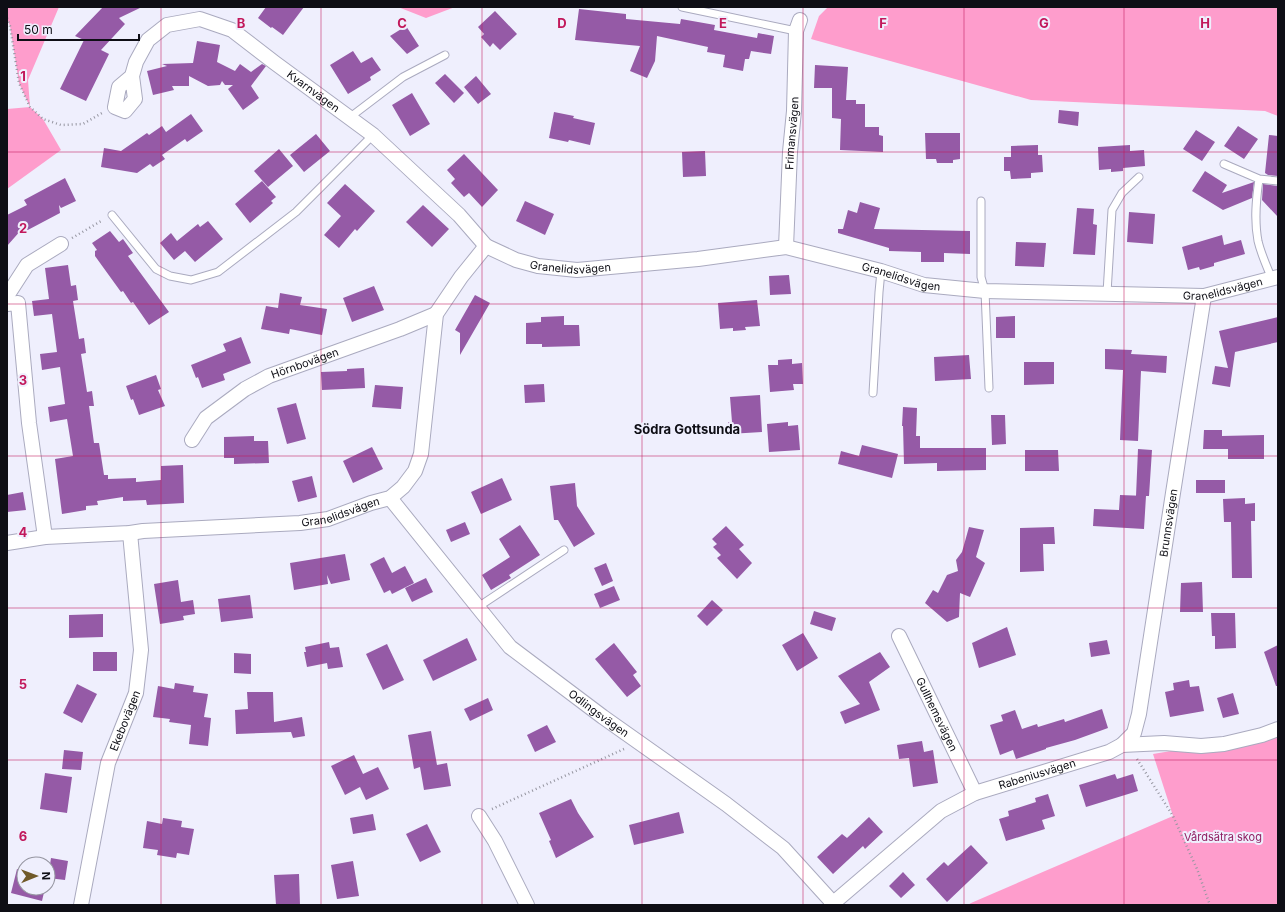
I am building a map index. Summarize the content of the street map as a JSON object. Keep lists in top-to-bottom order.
{
  "streets": {
    "street": [
      "Kvarnvägen",
      "Frimansvägen",
      "Granelidsvägen",
      "Hörnbovägen",
      "Brunnsvägen",
      "Odlingsvägen",
      "Gullhemsvägen",
      "Ekebovägen",
      "Rabeniusvägen"
    ]
  },
  "crossings": [
    ["Kvarnvägen", "Granelidsvägen"],
    ["Frimansvägen", "Granelidsvägen"],
    ["Granelidsvägen", "Hörnbovägen"],
    ["Granelidsvägen", "Brunnsvägen"],
    ["Granelidsvägen", "Odlingsvägen"],
    ["Granelidsvägen", "Ekebovägen"],
    ["Brunnsvägen", "Rabeniusvägen"],
    ["Odlingsvägen", "Rabeniusvägen"],
    ["Gullhemsvägen", "Rabeniusvägen"]
  ],
  "districts": ["Södra Gottsunda"],
  "parks": ["Vårdsätra skog"],
  "scale_bar": "50 m",
  "north": "right",
  "grid": {
    "columns": [
      "B",
      "C",
      "D",
      "E",
      "F",
      "G",
      "H"
    ],
    "rows": [
      "1",
      "2",
      "3",
      "4",
      "5",
      "6"
    ]
  }
}
